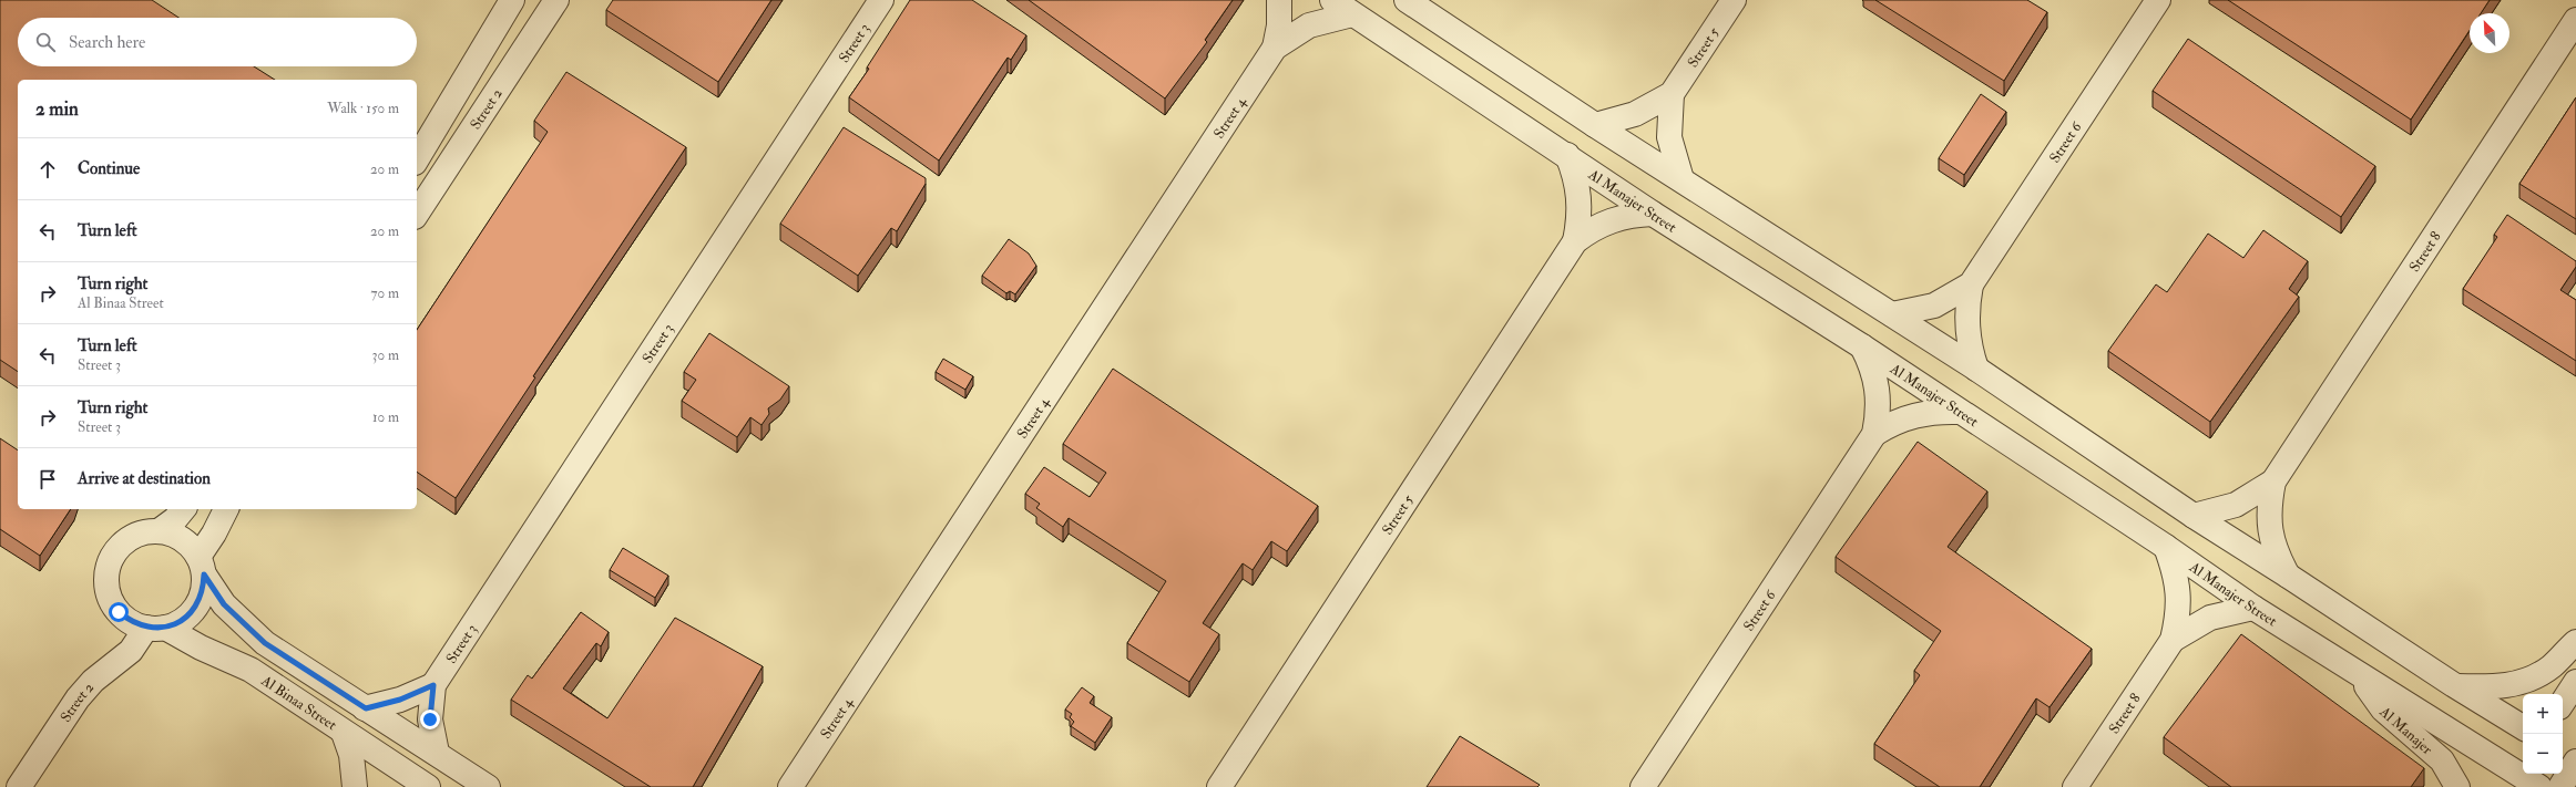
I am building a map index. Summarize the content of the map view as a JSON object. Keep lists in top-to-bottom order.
{
  "streets": {
    "street": [
      "Street 3",
      "Street 5",
      "Street 2",
      "Street 4",
      "Street 6",
      "Al Manajer Street",
      "Street 8",
      "Al Binaa Street",
      "Al Manajer"
    ]
  },
  "crossings": [
    ["Street 5", "Al Manajer Street"],
    ["Street 2", "Al Binaa Street"],
    ["Street 4", "Al Manajer Street"],
    ["Street 6", "Al Manajer Street"],
    ["Al Manajer Street", "Street 8"],
    ["Al Manajer Street", "Al Manajer"]
  ],
  "north": "top left",
  "page": {
    "search": "Search here",
    "heading": ["2 min", "Walk · 150 m"],
    "list": [
      ["Continue", "20 m"],
      ["Turn left", "20 m"],
      ["Turn right", "Al Binaa Street", "70 m"],
      ["Turn left", "Street 3", "30 m"],
      ["Turn right", "Street 3", "10 m"],
      "Arrive at destination"
    ],
    "map_buttons": ["+", "−"]
  }
}
